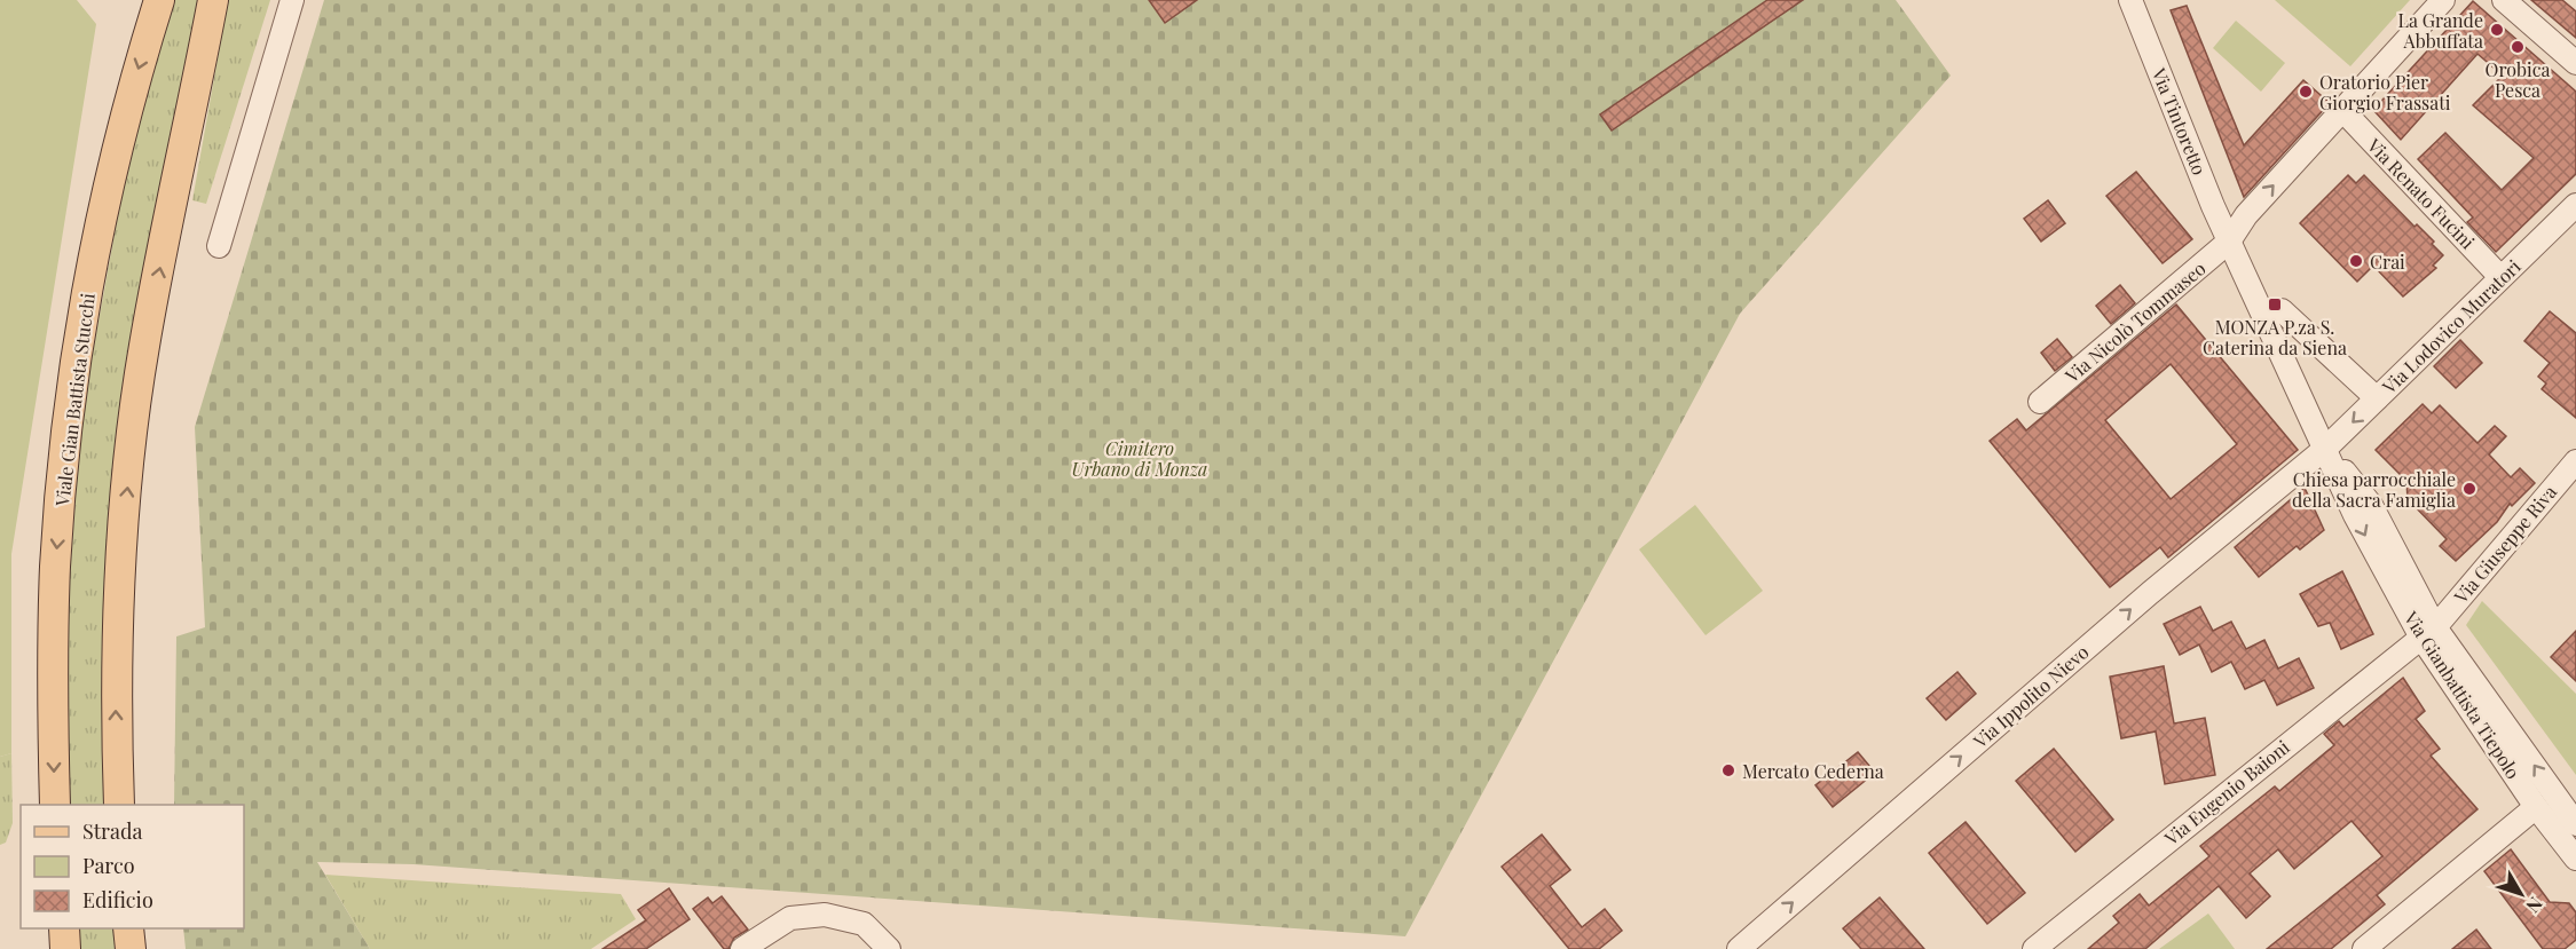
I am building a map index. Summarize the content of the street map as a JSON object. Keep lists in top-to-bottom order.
{
  "streets": {
    "main road": ["Viale Gian Battista Stucchi"],
    "street": [
      "Via Tintoretto",
      "Via Renato Fucini",
      "Via Nicolò Tommaseo",
      "Via Lodovico Muratori",
      "Via Giuseppe Riva",
      "Via Gianbattista Tiepolo",
      "Via Ippolito Nievo",
      "Via Eugenio Baioni"
    ]
  },
  "crossings": [
    ["Via Tintoretto", "Via Nicolò Tommaseo"],
    ["Via Tintoretto", "Via Gianbattista Tiepolo"],
    ["Via Renato Fucini", "Via Nicolò Tommaseo"],
    ["Via Renato Fucini", "Via Lodovico Muratori"],
    ["Via Lodovico Muratori", "Via Gianbattista Tiepolo"],
    ["Via Lodovico Muratori", "Via Ippolito Nievo"],
    ["Via Giuseppe Riva", "Via Gianbattista Tiepolo"],
    ["Via Giuseppe Riva", "Via Eugenio Baioni"],
    ["Via Gianbattista Tiepolo", "Via Ippolito Nievo"],
    ["Via Gianbattista Tiepolo", "Via Eugenio Baioni"]
  ],
  "one_way": ["Via Ippolito Nievo"],
  "parks": ["Cimitero Urbano di Monza"],
  "places": {
    "other": [
      "La Grande Abbuffata",
      "Orobica Pesca",
      "Oratorio Pier Giorgio Frassati",
      "Crai",
      "Chiesa parrocchiale della Sacra Famiglia",
      "Mercato Cederna"
    ],
    "transit": ["MONZA P.za S. Caterina da Siena"]
  },
  "legend": ["Strada", "Parco", "Edificio"],
  "north": "bottom right"
}
